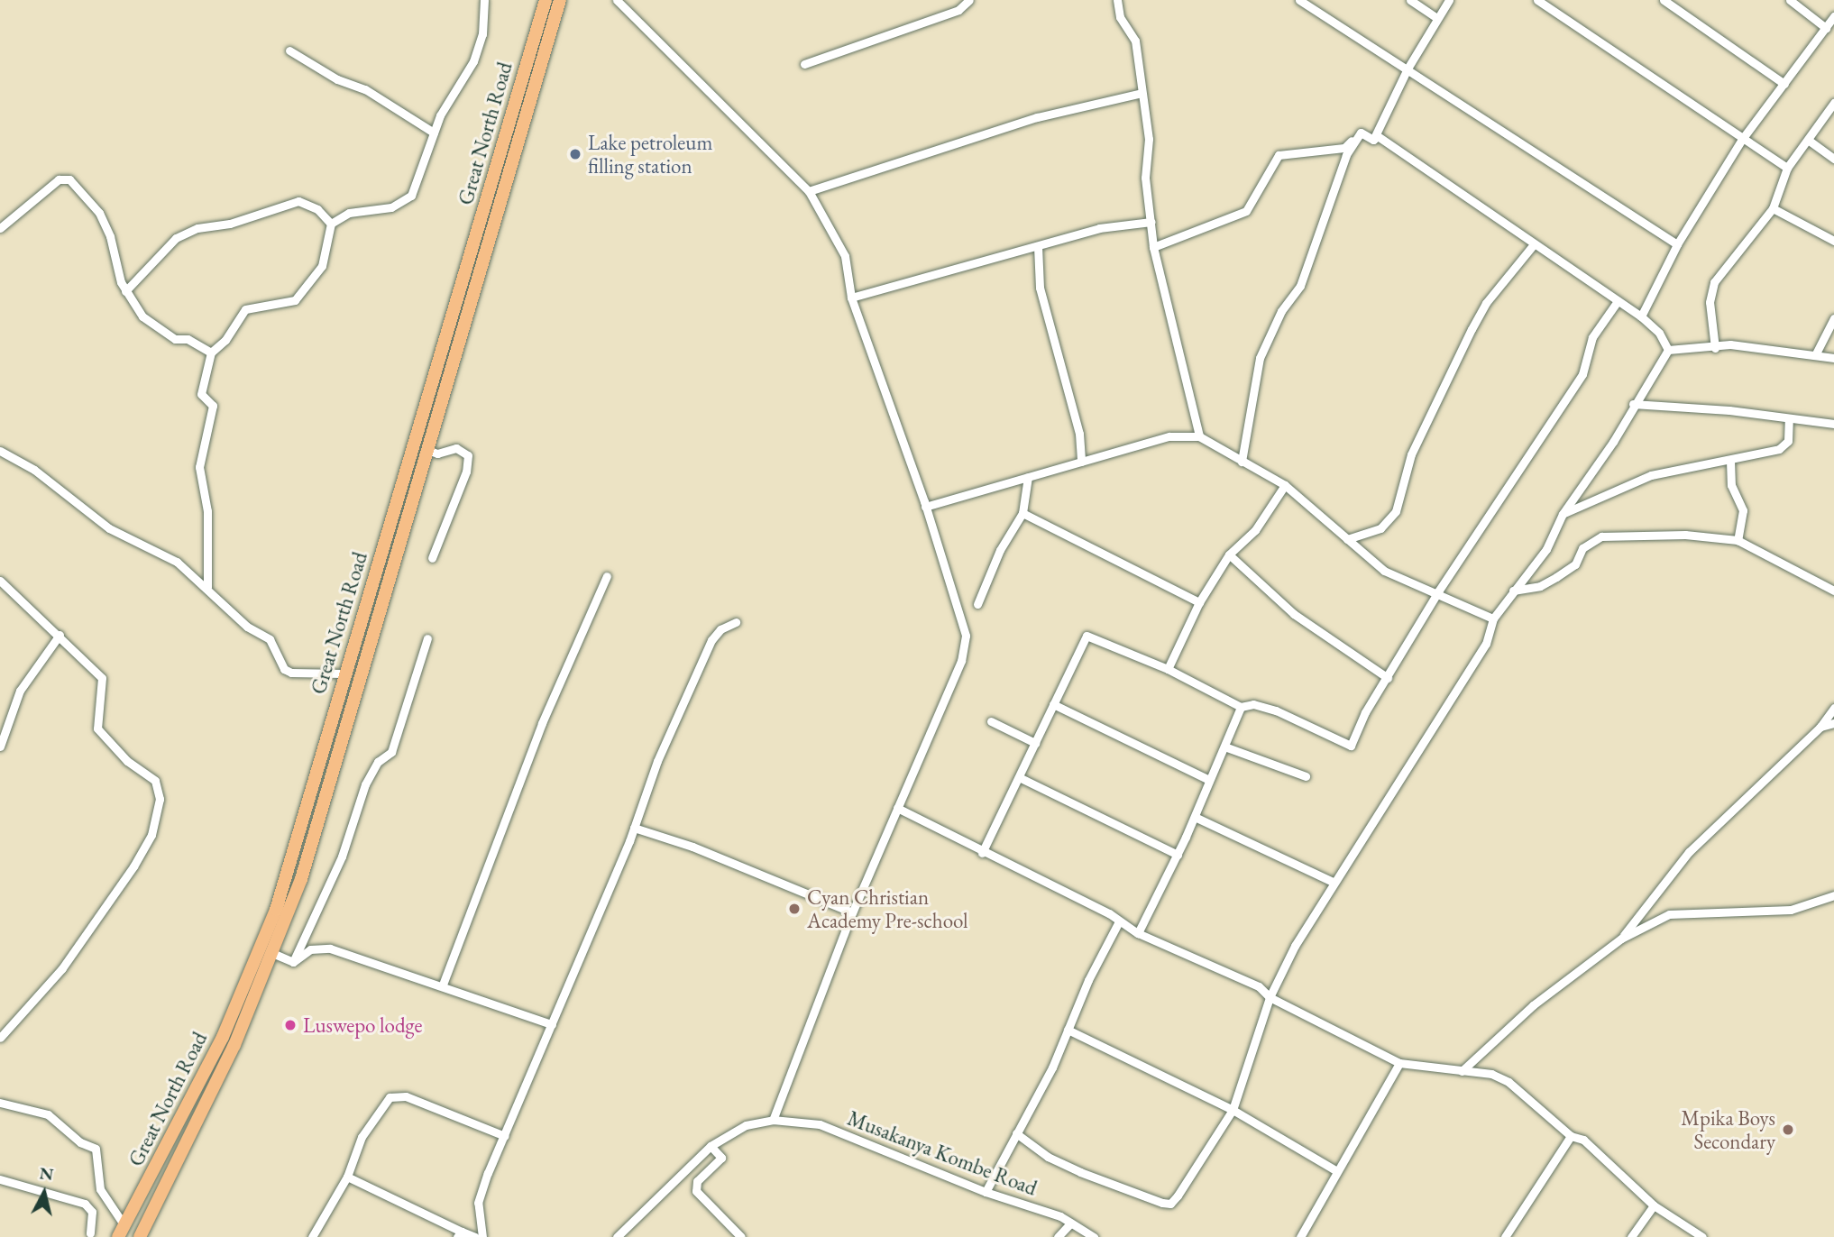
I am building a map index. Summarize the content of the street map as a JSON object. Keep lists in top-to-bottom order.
{
  "streets": {
    "highway": ["Great North Road"],
    "street": ["Musakanya Kombe Road"]
  },
  "places": [
    "Lake petroleum filling station",
    "Cyan Christian Academy Pre-school",
    "Luswepo lodge",
    "Mpika Boys Secondary"
  ],
  "north": "top"
}
